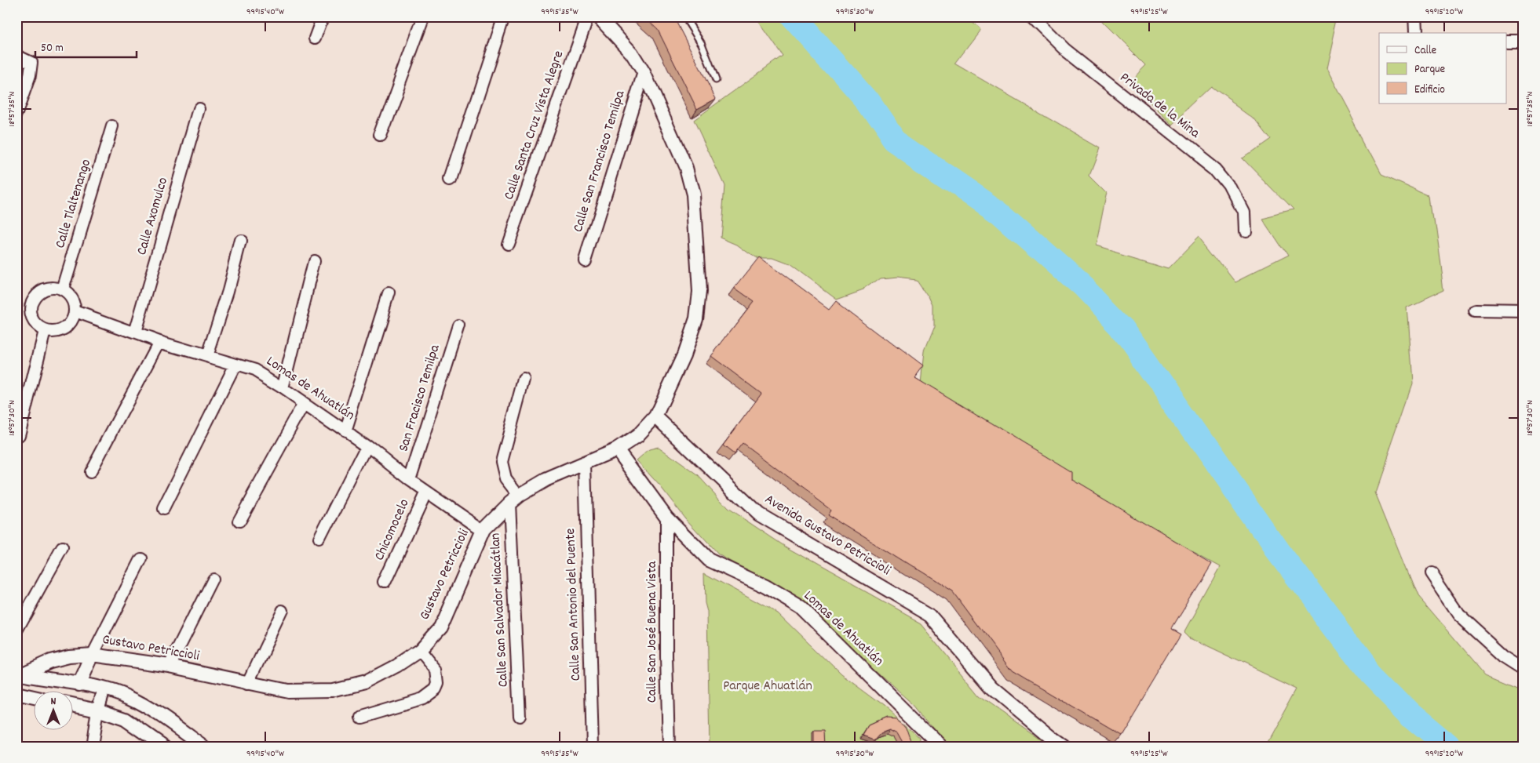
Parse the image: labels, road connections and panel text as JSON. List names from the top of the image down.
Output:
{
  "streets": {
    "street": [
      "Privada de la Mina",
      "Calle Santa Cruz Vista Alegre",
      "Calle San Francisco Temilpa",
      "Calle Tlaltenango",
      "Calle Axomulco",
      "Lomas de Ahuatlán",
      "San Fracisco Temilpa",
      "Chicomocelo",
      "Avenida Gustavo Petriccioli",
      "Gustavo Petriccioli",
      "Calle San Antonio del Puente",
      "Calle San Salvador Miacátlan",
      "Calle San José Buena Vista"
    ]
  },
  "crossings": [
    ["Calle Tlaltenango", "Lomas de Ahuatlán"],
    ["Calle Axomulco", "Lomas de Ahuatlán"],
    ["Lomas de Ahuatlán", "San Fracisco Temilpa"],
    ["Lomas de Ahuatlán", "Chicomocelo"],
    ["Lomas de Ahuatlán", "Gustavo Petriccioli"],
    ["Lomas de Ahuatlán", "Calle San José Buena Vista"],
    ["Avenida Gustavo Petriccioli", "Gustavo Petriccioli"],
    ["Gustavo Petriccioli", "Calle San Antonio del Puente"],
    ["Gustavo Petriccioli", "Calle San Salvador Miacátlan"]
  ],
  "parks": ["Parque Ahuatlán"],
  "legend": ["Calle", "Parque", "Edificio"],
  "scale_bar": "50 m",
  "north": "top",
  "coordinates": [
    "99°15'40\"W",
    "99°15'35\"W",
    "99°15'30\"W",
    "99°15'25\"W",
    "99°15'20\"W",
    "18°57'35\"N",
    "18°57'30\"N"
  ]
}
